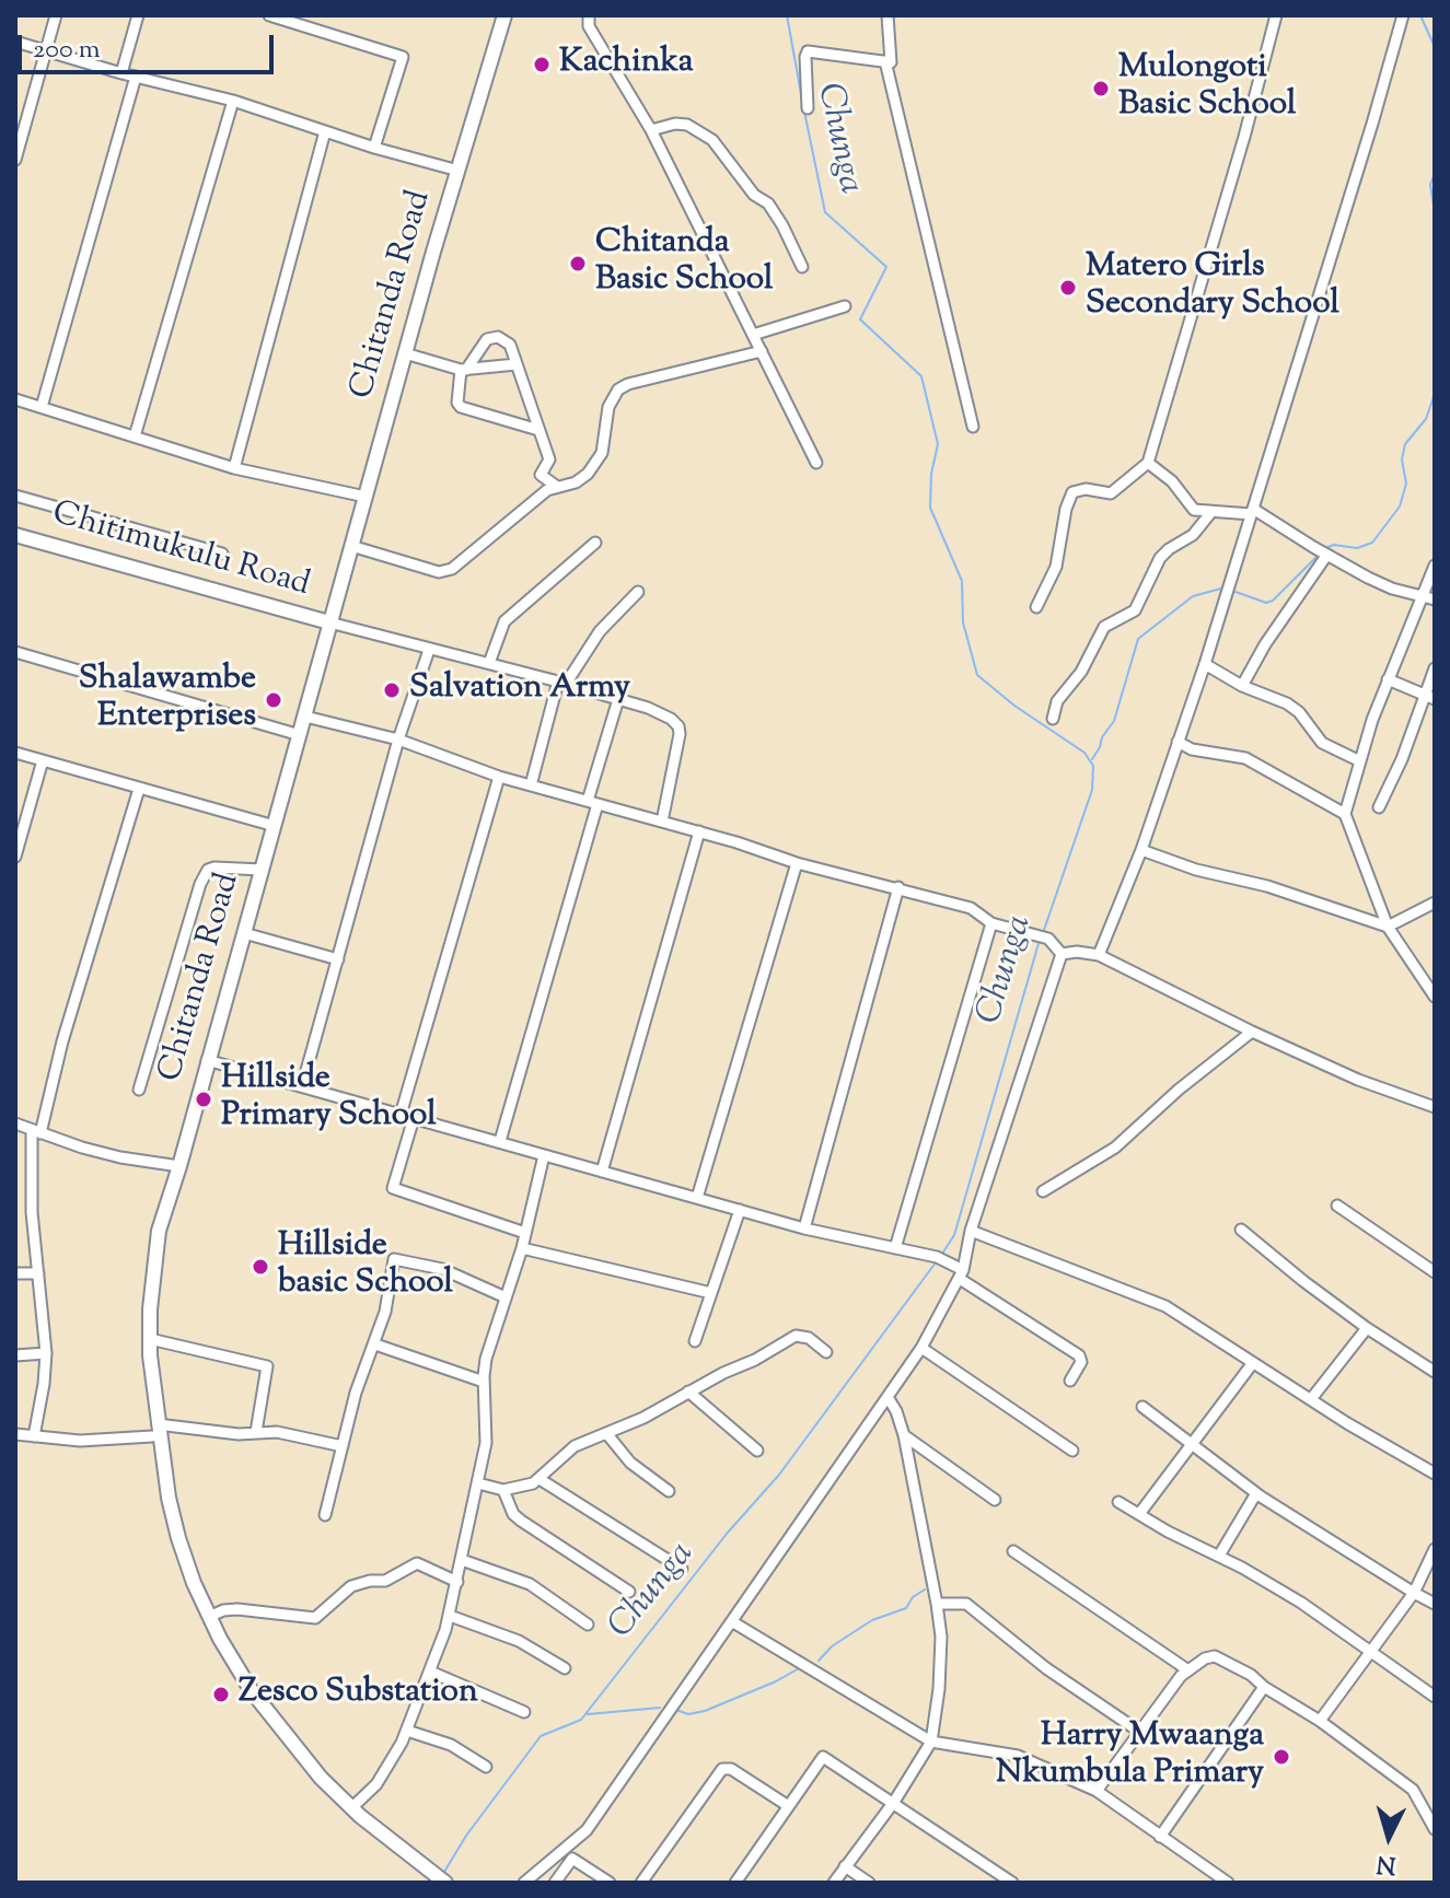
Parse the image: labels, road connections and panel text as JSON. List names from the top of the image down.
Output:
{
  "streets": {
    "street": ["Chitanda Road", "Chitimukulu Road"]
  },
  "crossings": [
    ["Chitanda Road", "Chitimukulu Road"]
  ],
  "water": ["Chunga"],
  "places": [
    "Kachinka",
    "Mulongoti Basic School",
    "Chitanda Basic School",
    "Matero Girls Secondary School",
    "Salvation Army",
    "Shalawambe Enterprises",
    "Hillside Primary School",
    "Hillside basic School",
    "Zesco Substation",
    "Harry Mwaanga Nkumbula Primary"
  ],
  "scale_bar": "200 m",
  "north": "bottom"
}
